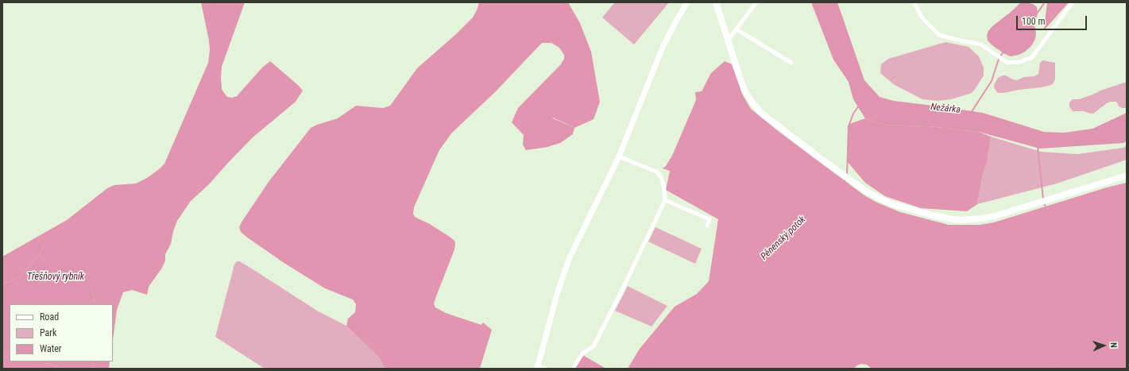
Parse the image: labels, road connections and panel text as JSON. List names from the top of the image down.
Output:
{
  "water": ["Nežárka", "Pěnenský potok", "Třešňový rybník"],
  "legend": ["Road", "Park", "Water"],
  "scale_bar": "100 m",
  "north": "right"
}
